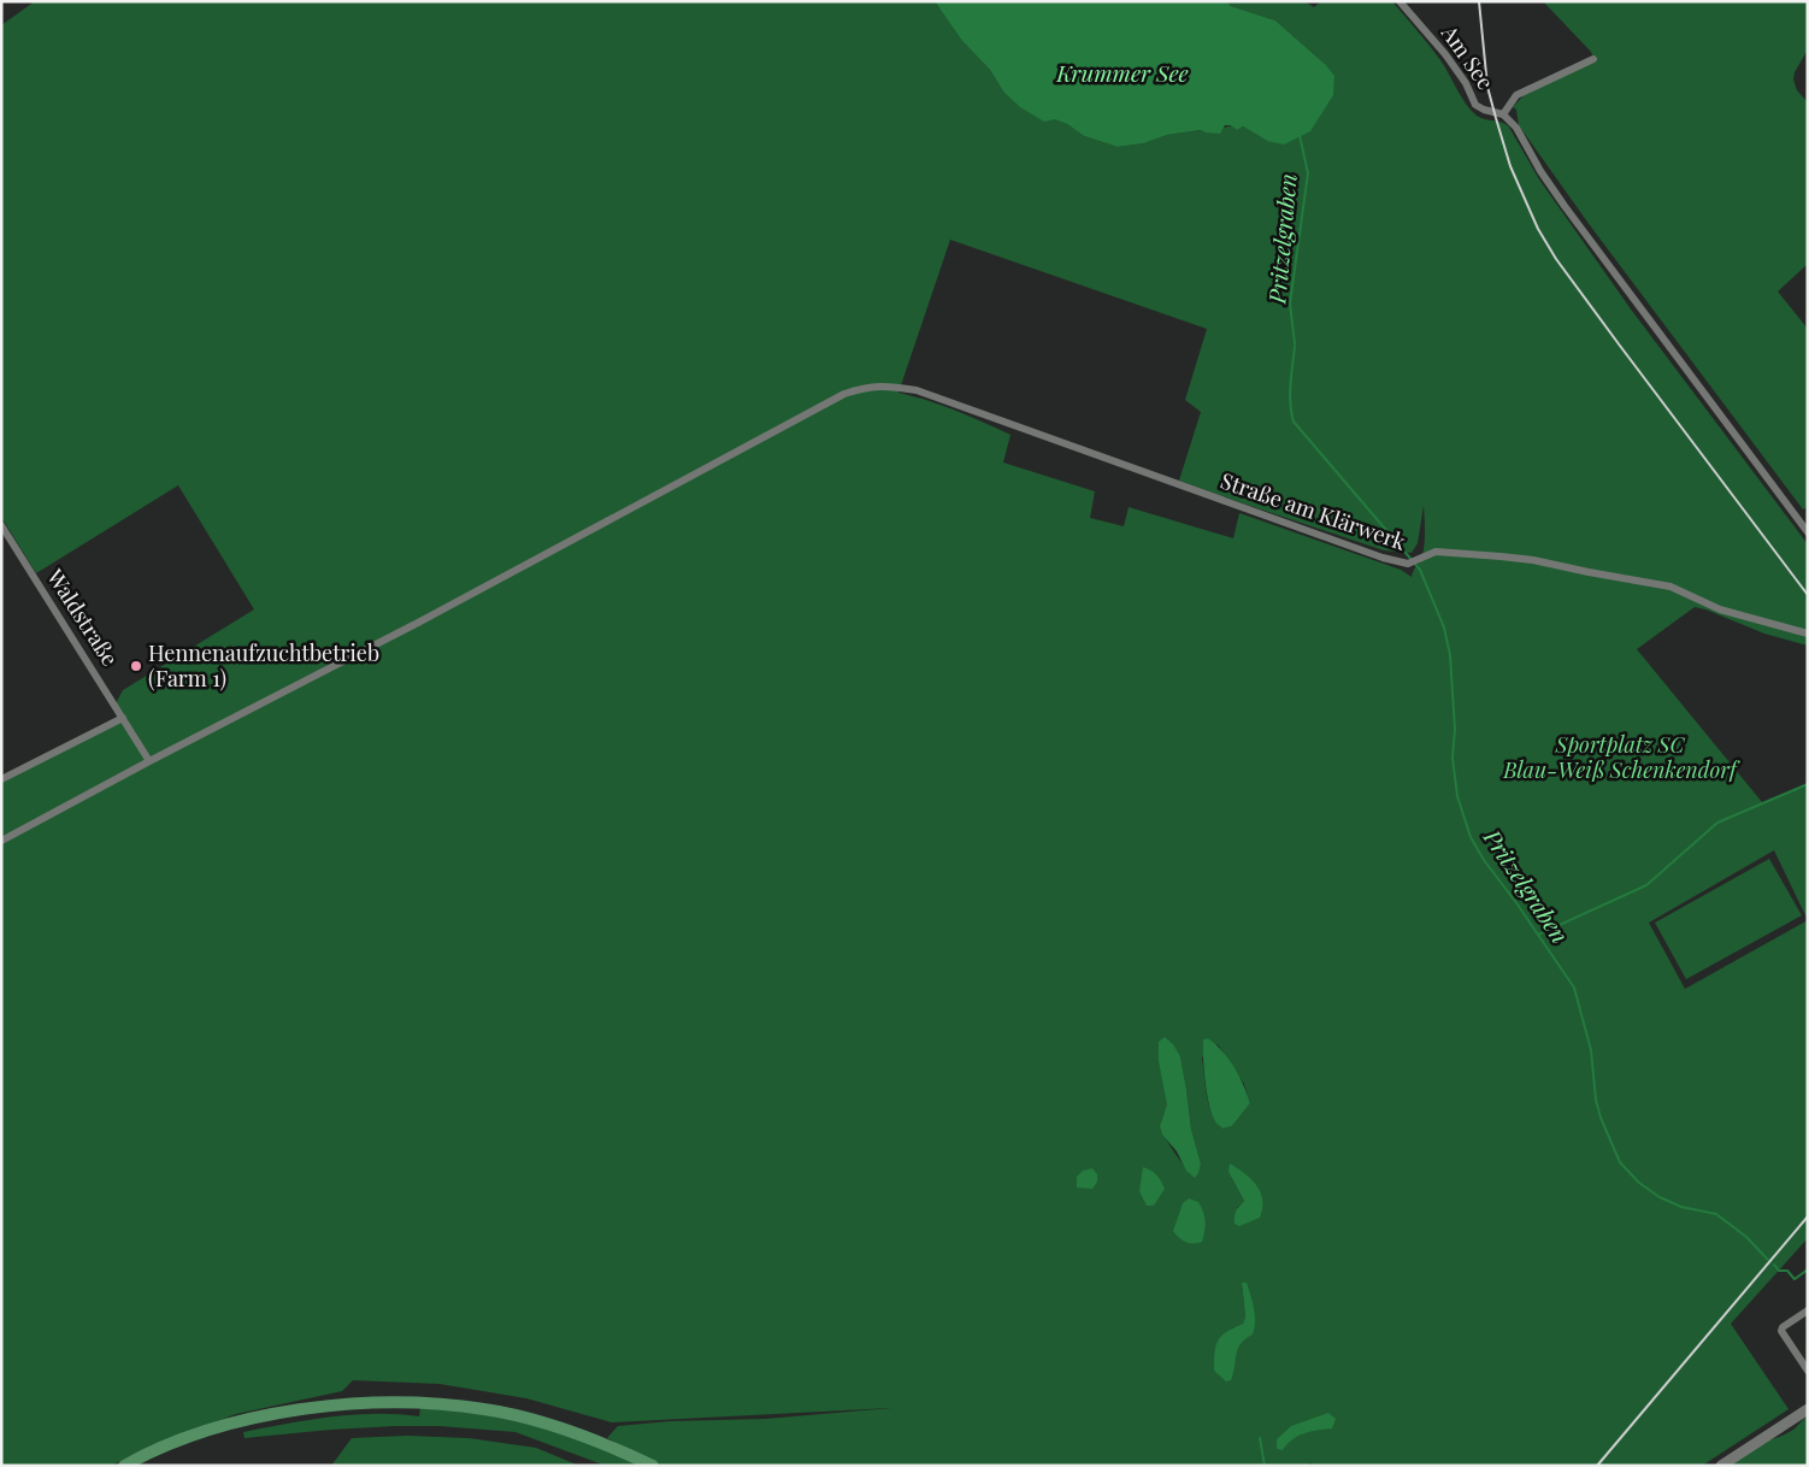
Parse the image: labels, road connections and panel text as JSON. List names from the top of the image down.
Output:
{
  "streets": {
    "street": ["Am See", "Straße am Klärwerk", "Waldstraße"]
  },
  "crossings": [
    ["Straße am Klärwerk", "Waldstraße"]
  ],
  "water": ["Krummer See", "Pritzelgraben"],
  "parks": ["Sportplatz SC Blau-Weiß Schenkendorf"],
  "places": ["Hennenaufzuchtbetrieb (Farm 1)"]
}
